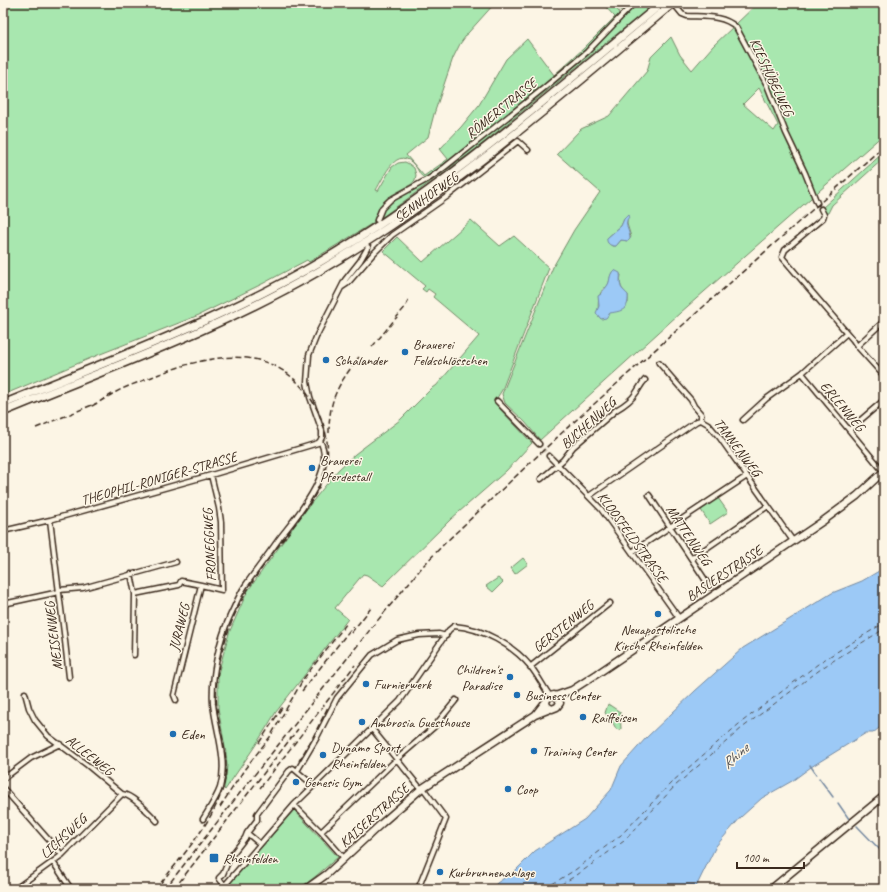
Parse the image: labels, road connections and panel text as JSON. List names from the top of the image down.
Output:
{
  "streets": {
    "main road": ["BASLERSTRASSE", "KAISERSTRASSE"],
    "street": [
      "KIESHÜBELWEG",
      "RÖMERSTRASSE",
      "SENNHOFWEG",
      "ERLENWEG",
      "BUCHENWEG",
      "TANNENWEG",
      "THEOPHIL-RONIGER-STRASSE",
      "MATTENWEG",
      "KLOOSFELDSTRASSE",
      "FRONEGGWEG",
      "GERSTENWEG",
      "JURAWEG",
      "MEISENWEG",
      "ALLEEWEG",
      "LICHSWEG"
    ]
  },
  "crossings": [
    ["ERLENWEG", "BASLERSTRASSE"],
    ["BUCHENWEG", "KLOOSFELDSTRASSE"],
    ["TANNENWEG", "KLOOSFELDSTRASSE"],
    ["TANNENWEG", "BASLERSTRASSE"],
    ["THEOPHIL-RONIGER-STRASSE", "FRONEGGWEG"],
    ["THEOPHIL-RONIGER-STRASSE", "MEISENWEG"],
    ["KLOOSFELDSTRASSE", "BASLERSTRASSE"],
    ["FRONEGGWEG", "JURAWEG"],
    ["ALLEEWEG", "LICHSWEG"]
  ],
  "water": ["Rhine"],
  "places": {
    "other": [
      "Brauerei Feldschlösschen",
      "Schalander",
      "Brauerei Pferdestall",
      "Neuapostolische Kirche Rheinfelden",
      "Children's Paradise",
      "Furnierwerk",
      "Business Center",
      "Raiffeisen",
      "Ambrosia Guesthouse",
      "Eden",
      "Training Center",
      "Dynamo Sport Rheinfelden",
      "Genesis Gym",
      "Coop",
      "Kurbrunnenanlage"
    ],
    "transit": ["Rheinfelden"]
  },
  "scale_bar": "100 m"
}
